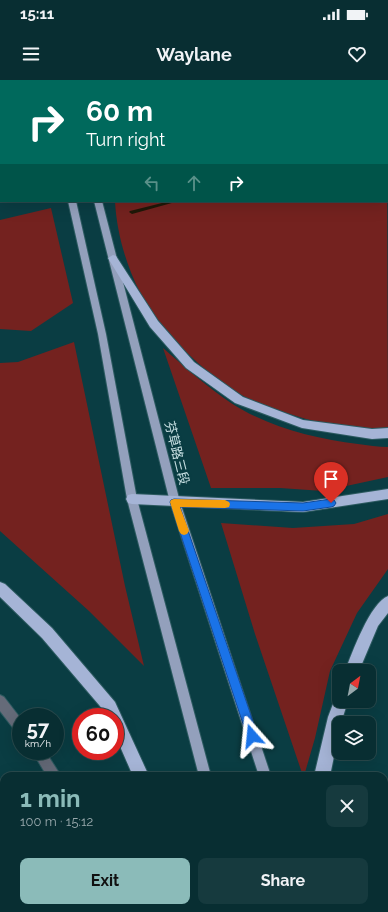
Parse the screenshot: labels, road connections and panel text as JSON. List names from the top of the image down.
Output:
{
  "streets": {
    "main road": ["芬草路三段"]
  },
  "north": "top right",
  "page": {
    "status": "15:11",
    "header": "Waylane",
    "turn": ["60 m", "Turn right"],
    "speed": "57 km/h",
    "limit": "60",
    "heading": ["1 min", "100 m · 15:12"],
    "buttons": ["Exit", "Share"]
  }
}
